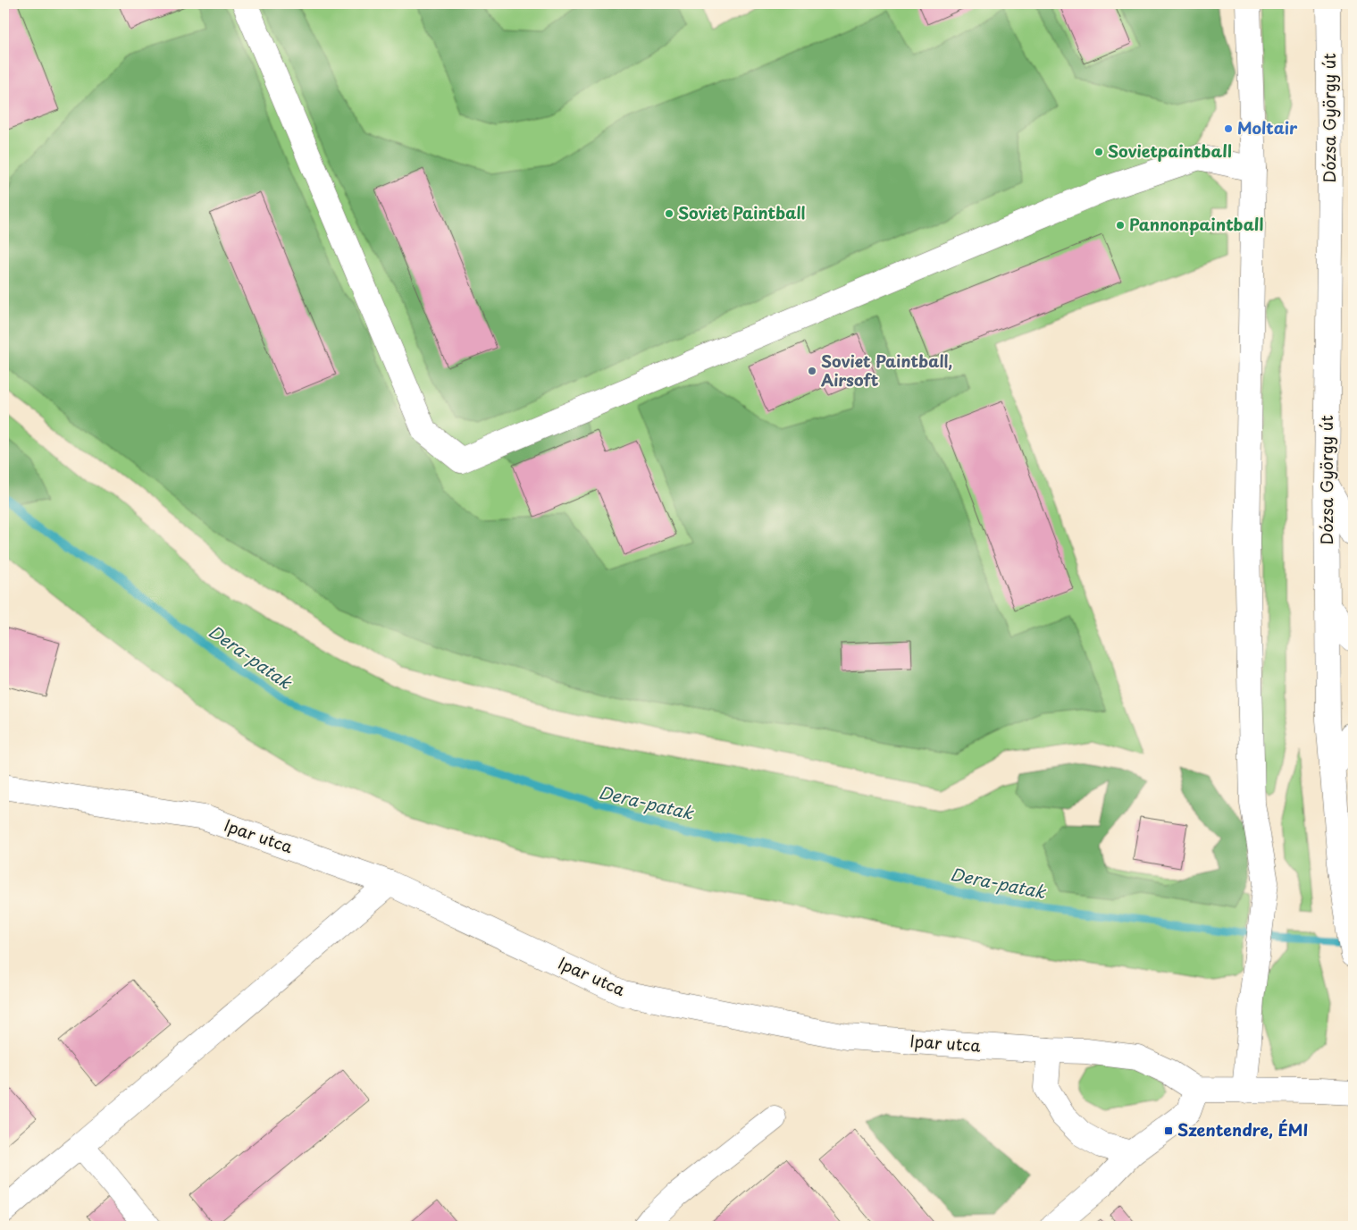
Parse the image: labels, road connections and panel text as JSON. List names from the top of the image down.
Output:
{
  "streets": {
    "main road": ["Dózsa György út", "Ipar utca"]
  },
  "water": ["Dera-patak"],
  "places": {
    "other": [
      "Moltair",
      "Sovietpaintball",
      "Soviet Paintball",
      "Pannonpaintball",
      "Soviet Paintball, Airsoft"
    ],
    "transit": ["Szentendre, ÉMI"]
  }
}
